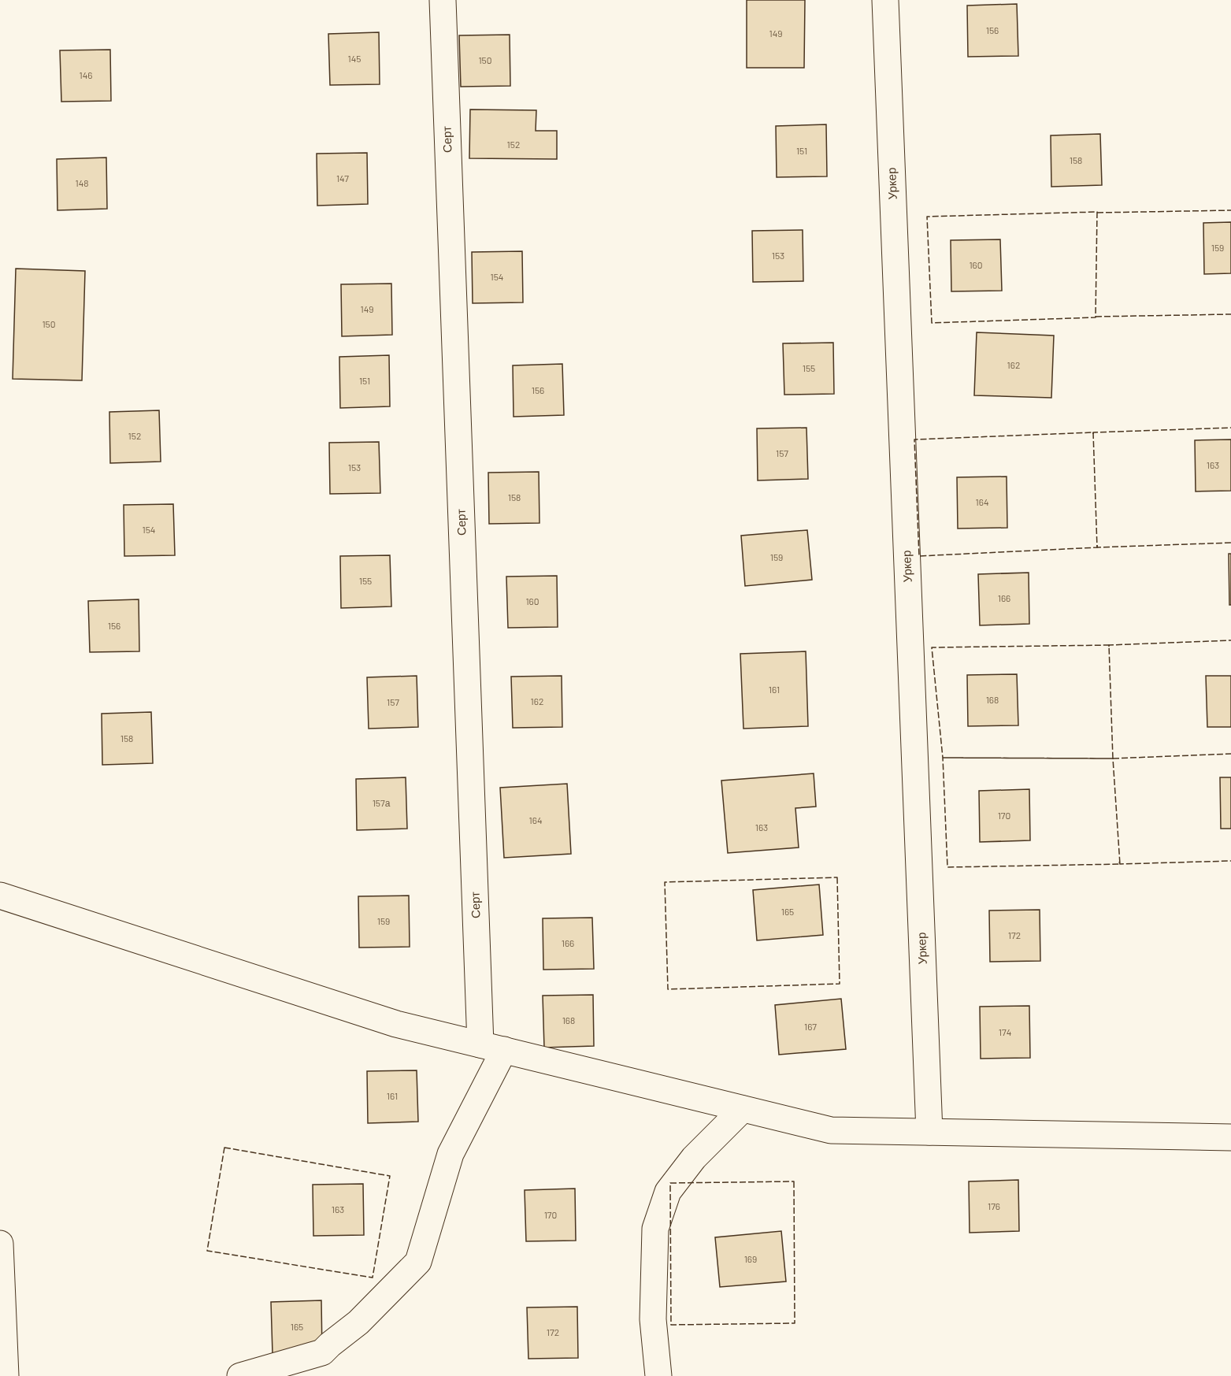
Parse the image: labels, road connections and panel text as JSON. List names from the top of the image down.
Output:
{
  "streets": {
    "street": ["Серт", "Уркер"]
  },
  "house_numbers": [
    "156",
    "149",
    "145",
    "150",
    "146",
    "152",
    "151",
    "158",
    "147",
    "148",
    "159",
    "153",
    "160",
    "154",
    "149",
    "150",
    "162",
    "155",
    "151",
    "156",
    "152",
    "157",
    "163",
    "153",
    "158",
    "164",
    "154",
    "159",
    "155",
    "166",
    "160",
    "156",
    "161",
    "168",
    "162",
    "157",
    "158",
    "157а",
    "170",
    "164",
    "163",
    "165",
    "159",
    "172",
    "166",
    "168",
    "167",
    "174",
    "161",
    "176",
    "163",
    "170",
    "169",
    "165",
    "172"
  ]
}
